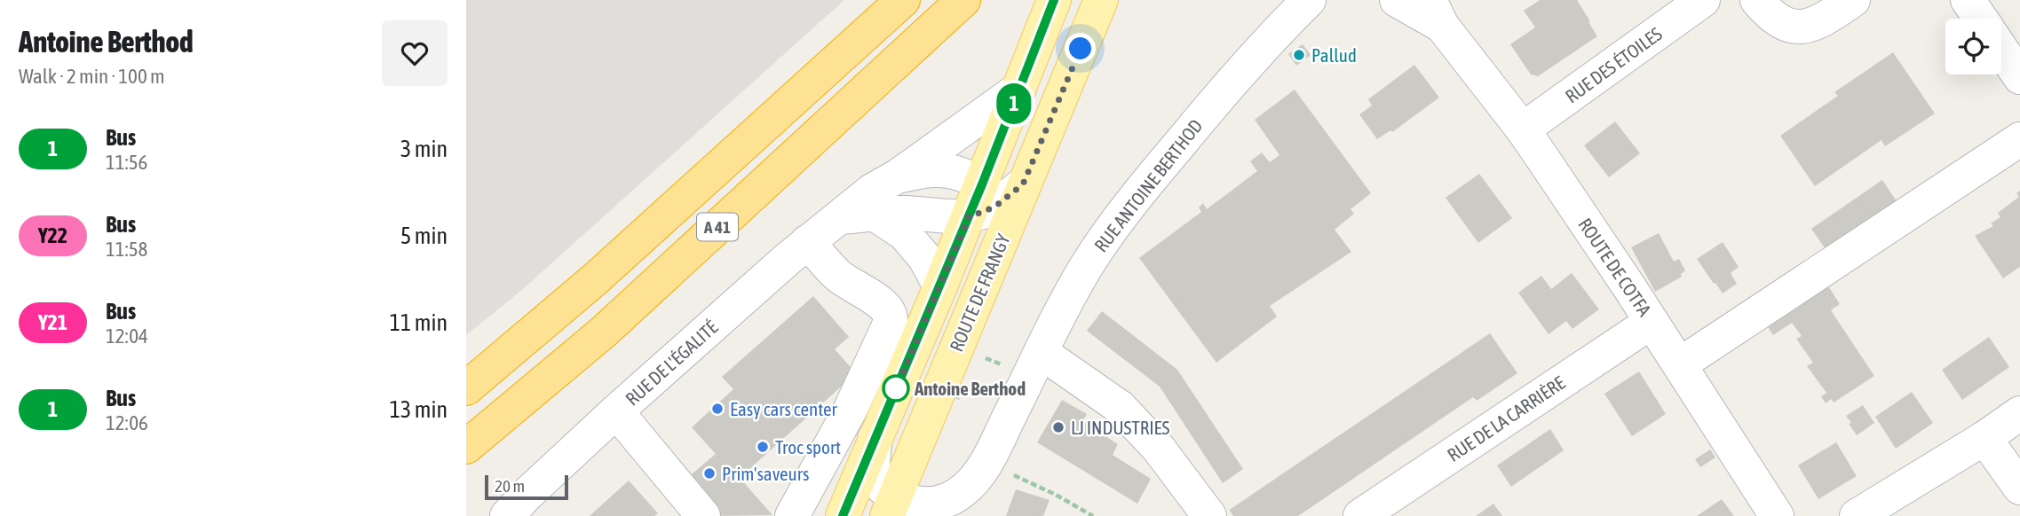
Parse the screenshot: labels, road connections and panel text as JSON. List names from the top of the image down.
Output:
{
  "streets": {
    "highway": ["A 41"],
    "main road": ["ROUTE DE FRANGY"],
    "street": [
      "RUE DES ÉTOILES",
      "RUE ANTOINE BERTHOD",
      "ROUTE DE COTFA",
      "RUE DE L'ÉGALITÉ",
      "RUE DE LA CARRIÈRE"
    ]
  },
  "crossings": [
    ["RUE DES ÉTOILES", "ROUTE DE COTFA"],
    ["RUE ANTOINE BERTHOD", "ROUTE DE FRANGY"],
    ["ROUTE DE COTFA", "RUE DE LA CARRIÈRE"],
    ["ROUTE DE FRANGY", "RUE DE L'ÉGALITÉ"]
  ],
  "places": [
    "Pallud",
    "Antoine Berthod",
    "Easy cars center",
    "LJ INDUSTRIES",
    "Troc sport",
    "Prim'saveurs"
  ],
  "lines": ["bus line 1"],
  "scale_bar": "20 m",
  "page": {
    "heading": ["Antoine Berthod", "Walk · 2 min · 100 m"],
    "on_map": "1",
    "list": [
      {
        "mark": "1",
        "name": "Bus",
        "note": "11:56",
        "value": "3 min"
      },
      {
        "mark": "Y22",
        "name": "Bus",
        "note": "11:58",
        "value": "5 min"
      },
      {
        "mark": "Y21",
        "name": "Bus",
        "note": "12:04",
        "value": "11 min"
      },
      {
        "mark": "1",
        "name": "Bus",
        "note": "12:06",
        "value": "13 min"
      }
    ],
    "scale": "20 m"
  }
}
